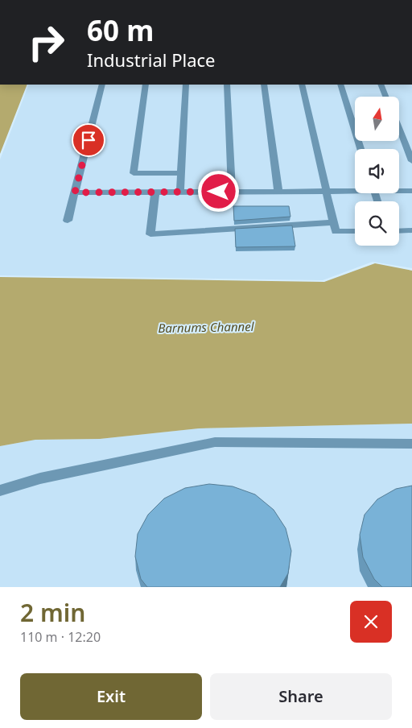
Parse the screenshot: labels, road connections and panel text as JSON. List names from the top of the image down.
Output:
{
  "water": ["Barnums Channel"],
  "north": "top",
  "page": {
    "turn": ["60 m", "Industrial Place"],
    "heading": ["2 min", "110 m · 12:20"],
    "buttons": ["Exit", "Share"]
  }
}
